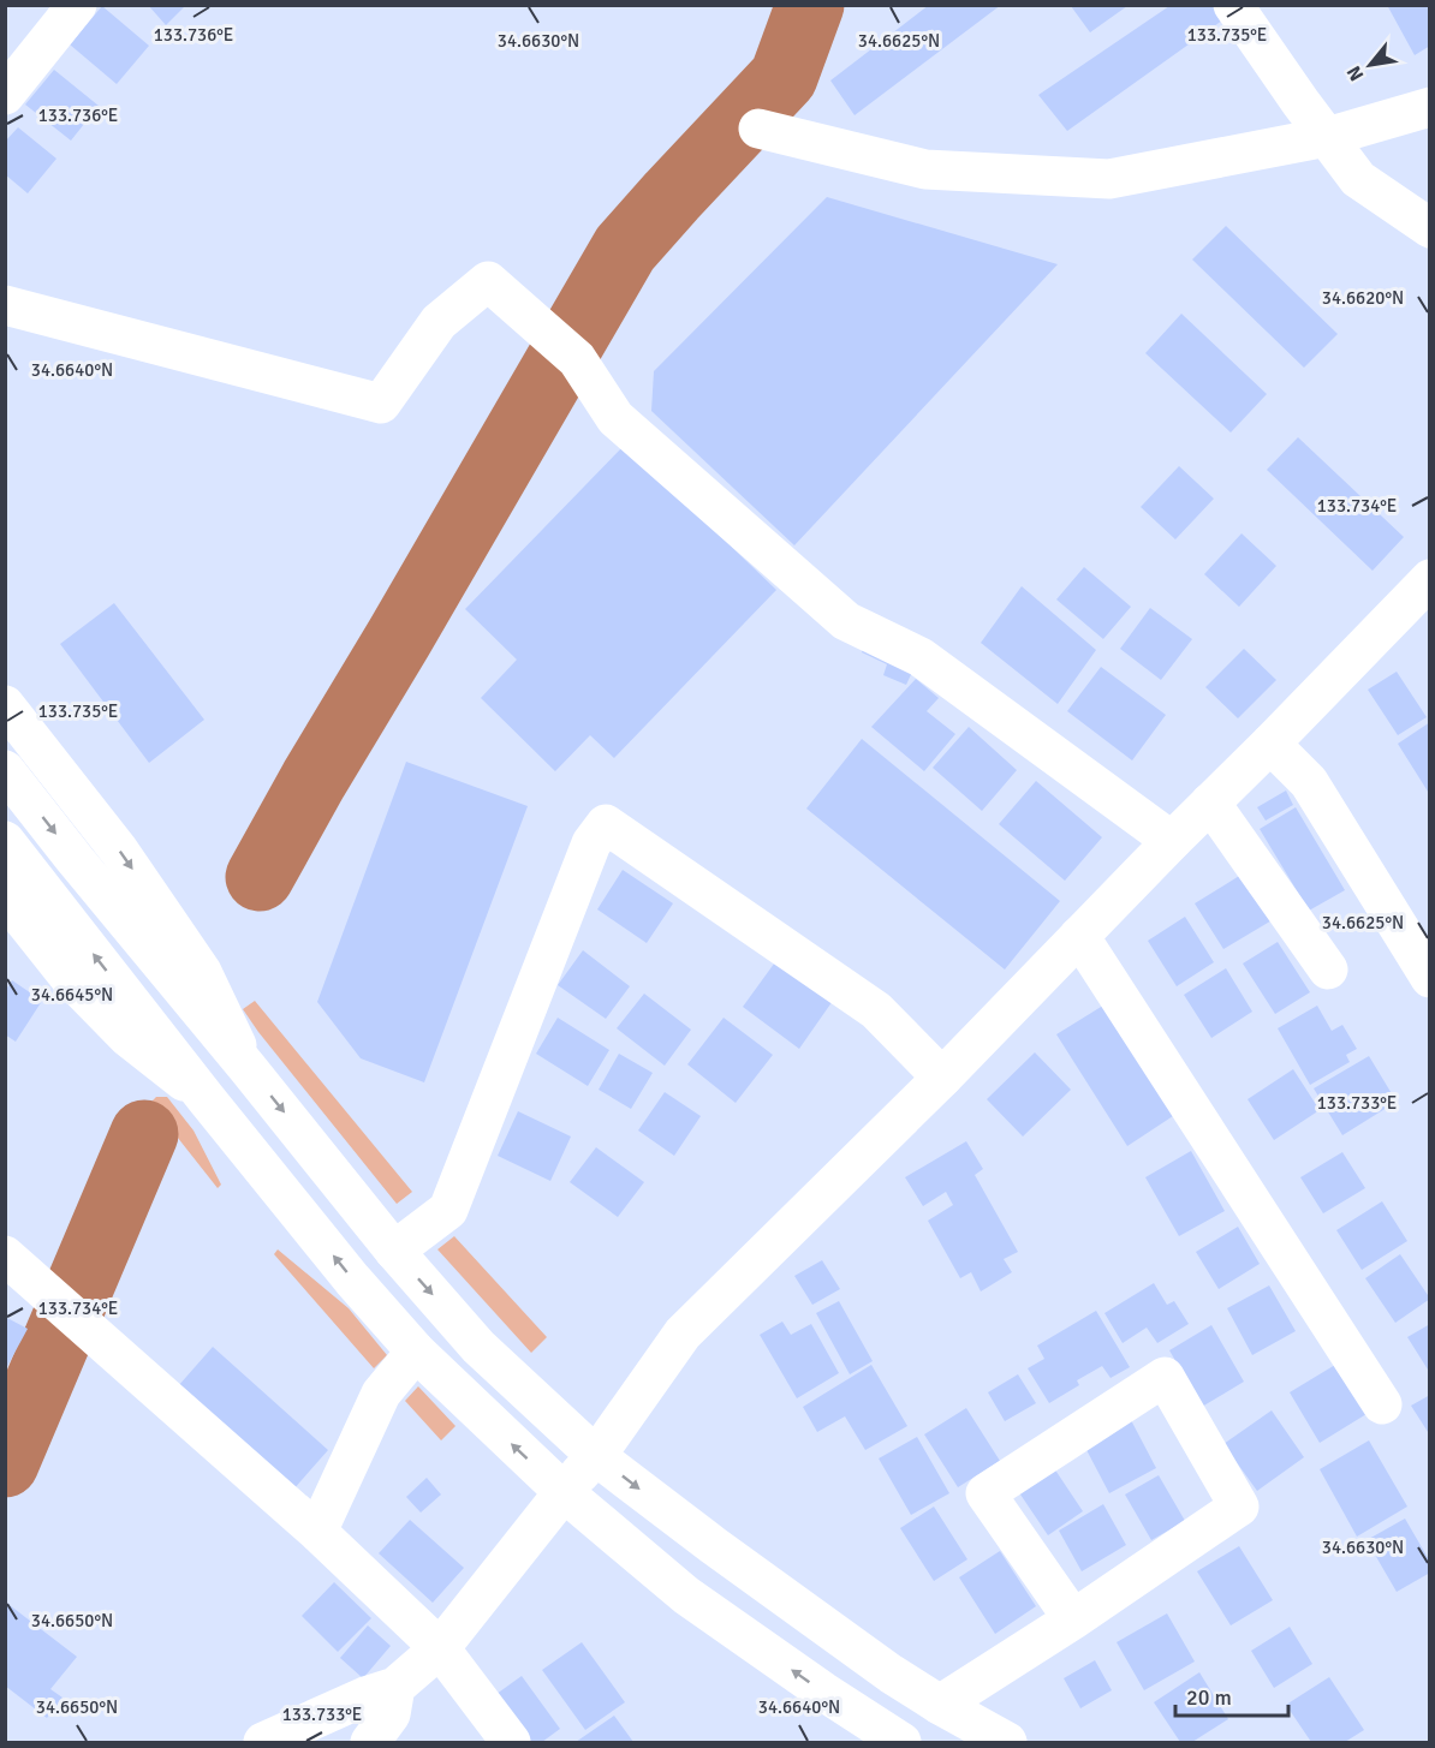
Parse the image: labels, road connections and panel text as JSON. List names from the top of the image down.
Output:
{
  "scale_bar": "20 m",
  "north": "bottom left",
  "coordinates": [
    "133.736°E",
    "133.735°E",
    "34.6630°N",
    "34.6625°N",
    "34.6620°N",
    "34.6640°N",
    "133.734°E",
    "34.6645°N",
    "133.733°E",
    "34.6650°N"
  ]
}
